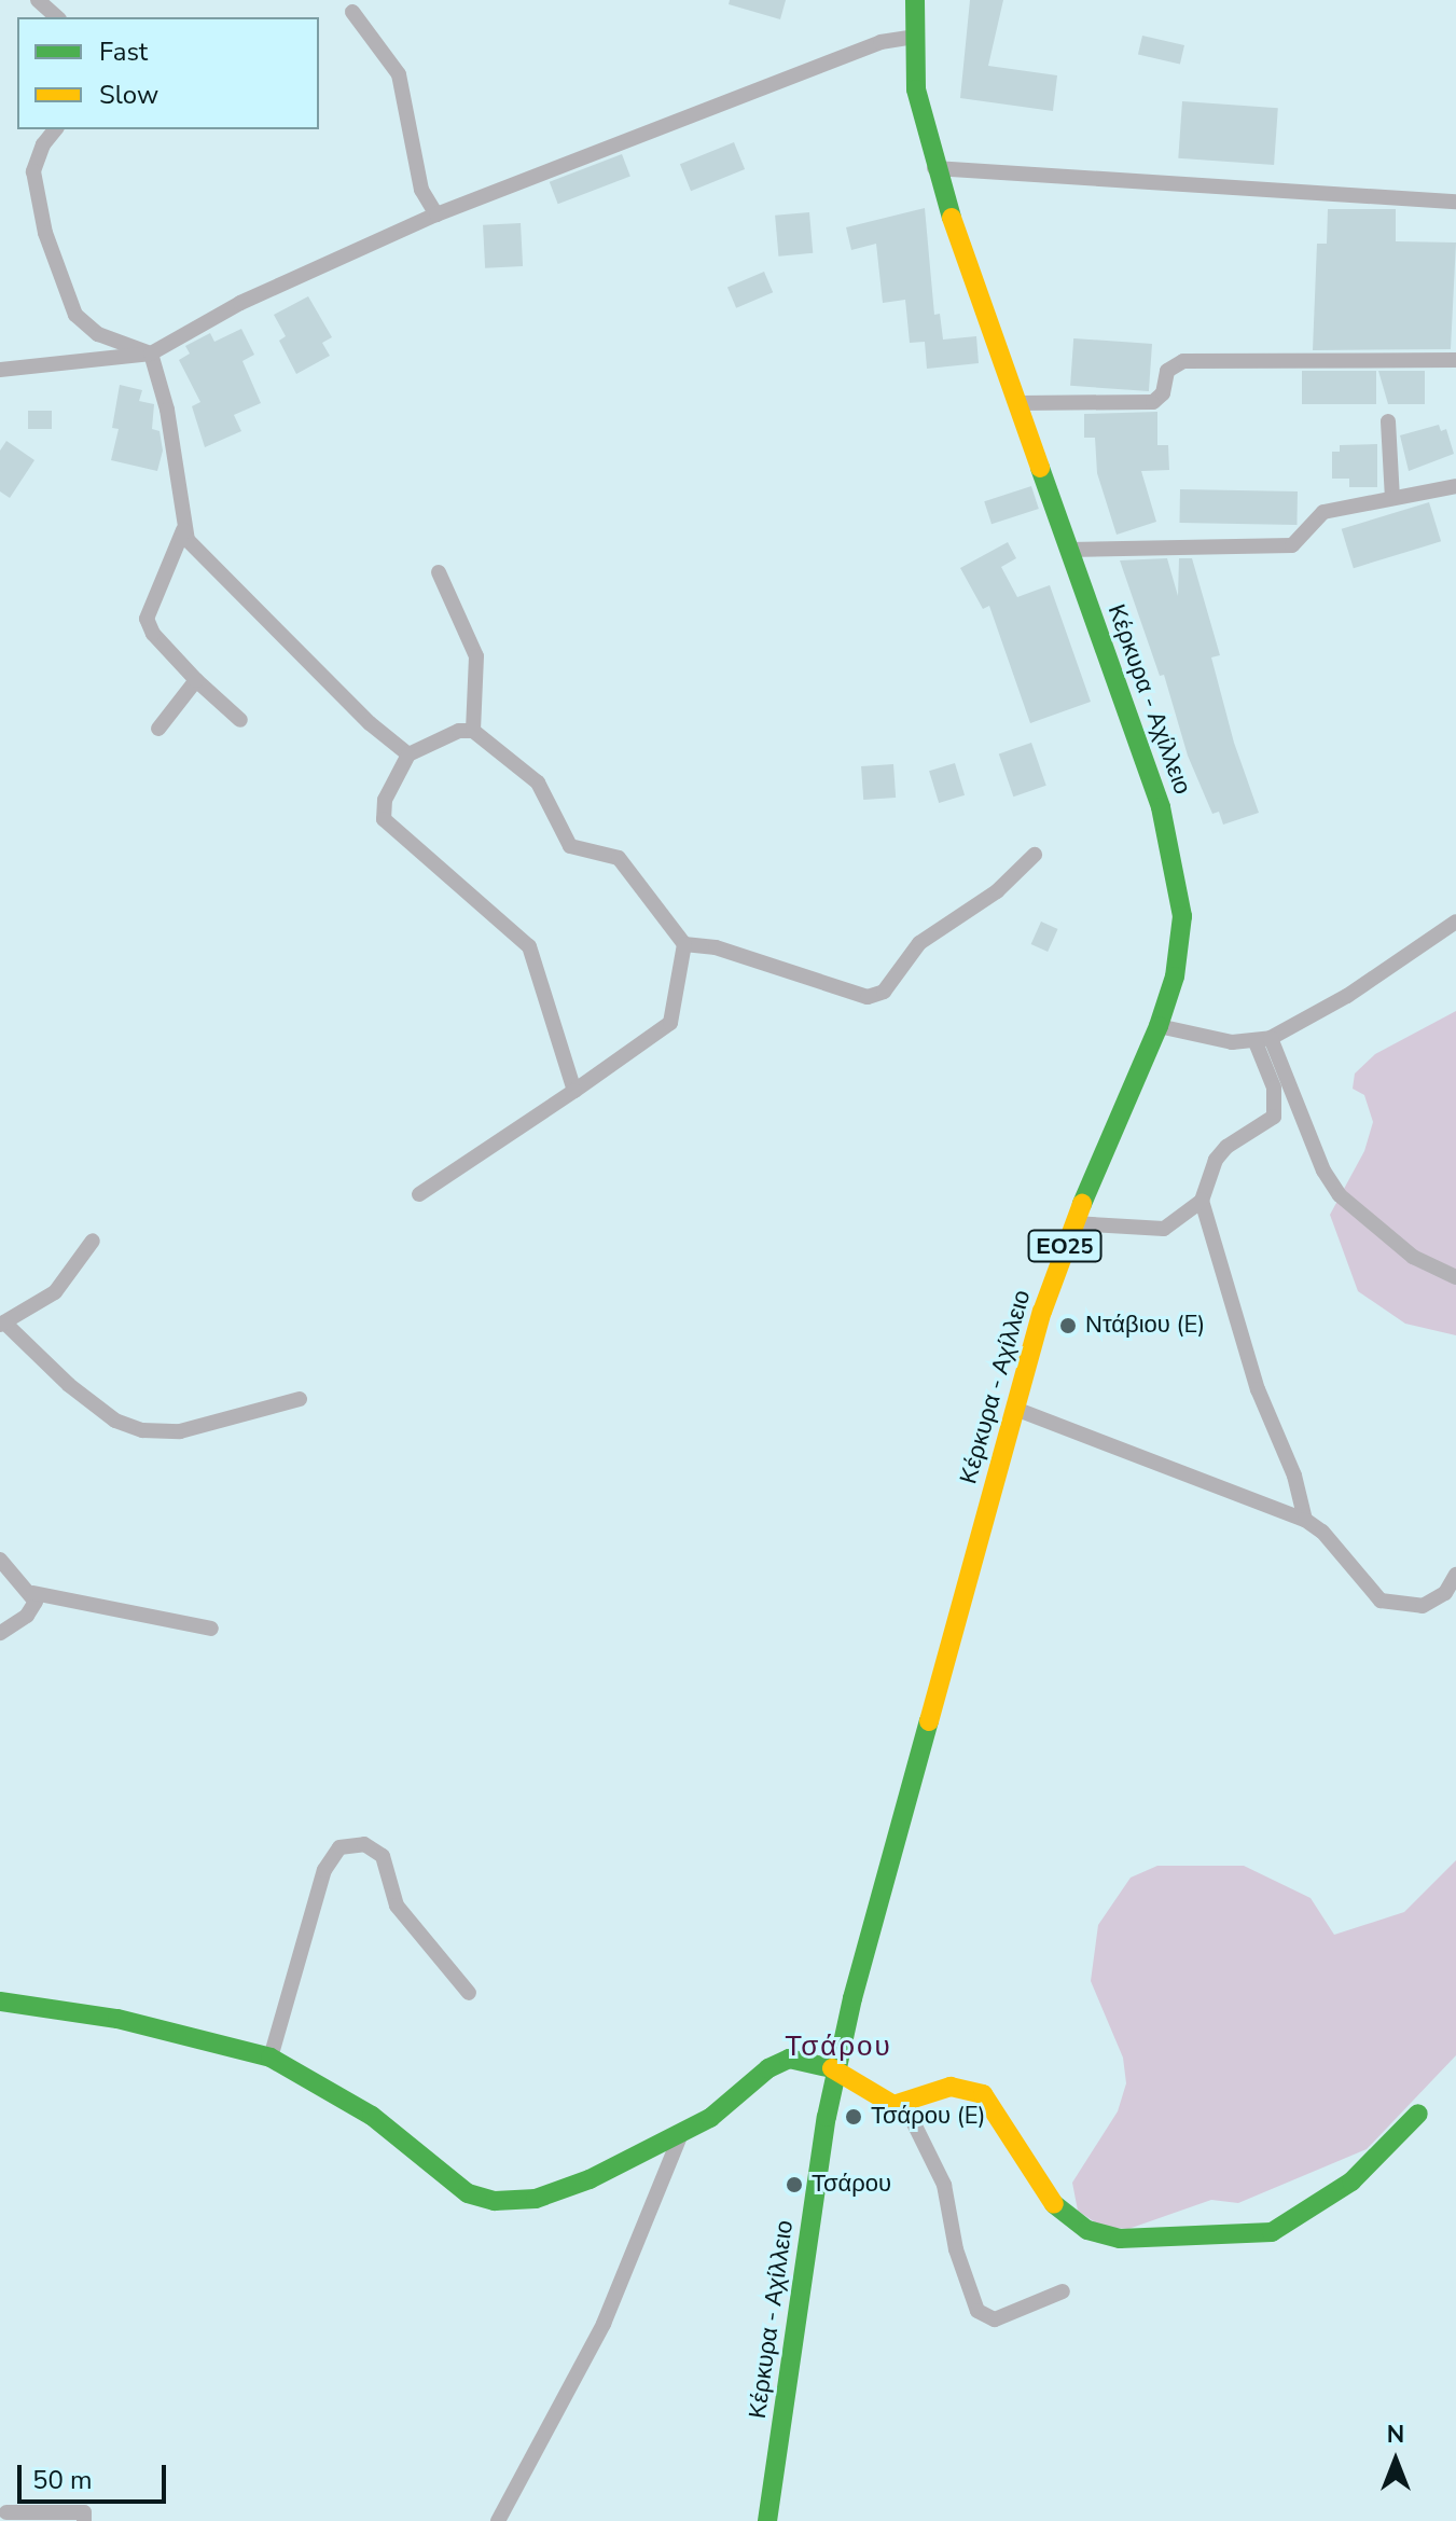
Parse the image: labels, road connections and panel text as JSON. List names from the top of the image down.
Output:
{
  "streets": {
    "main road": ["Κέρκυρα - Αχίλλειο", "ΕΟ25"]
  },
  "districts": ["Τσάρου"],
  "places": ["Ντάβιου (E)", "Τσάρου (E)", "Τσάρου"],
  "legend": ["Fast", "Slow"],
  "scale_bar": "50 m",
  "north": "top"
}
